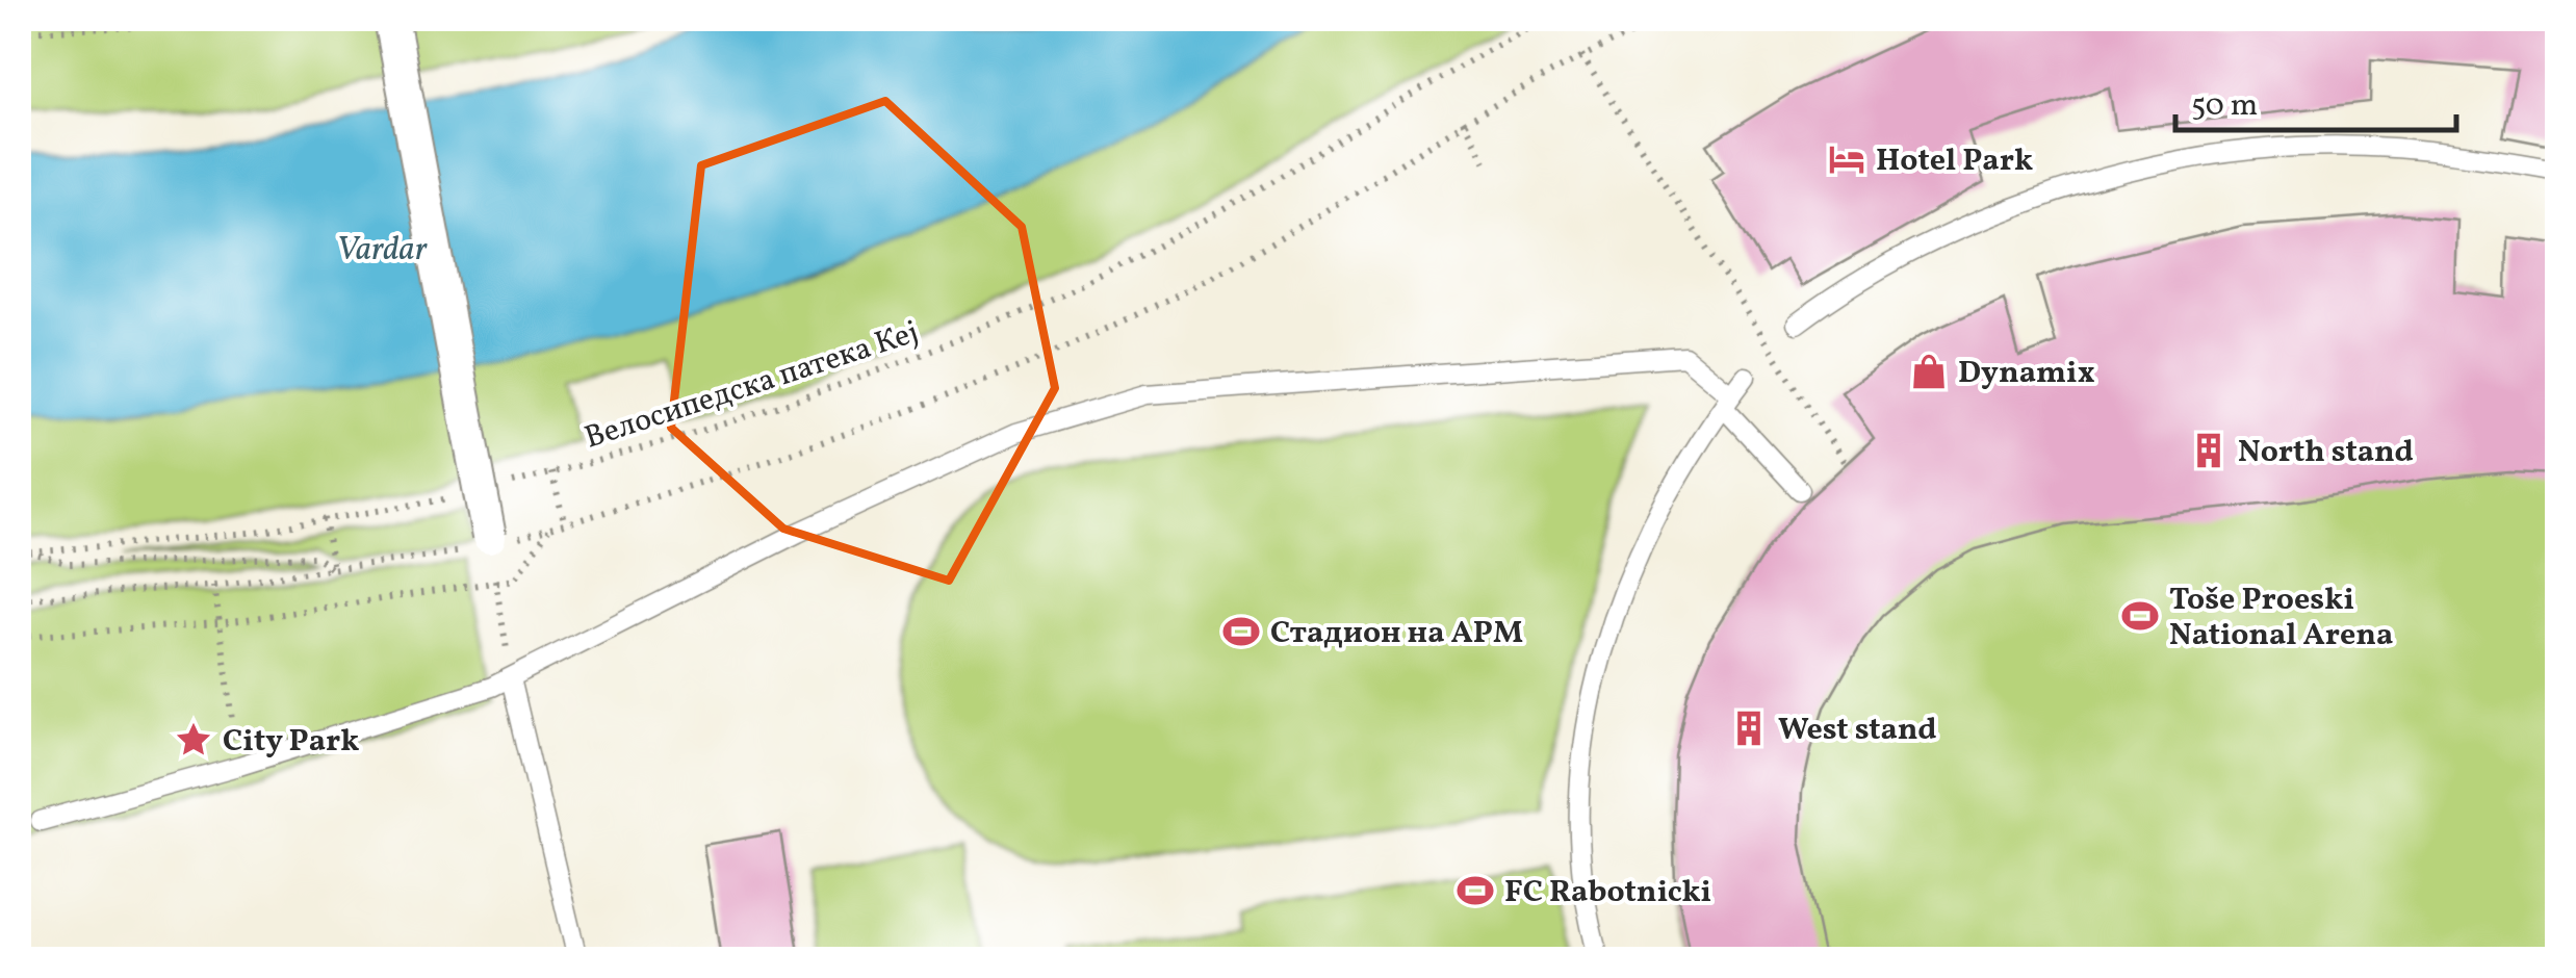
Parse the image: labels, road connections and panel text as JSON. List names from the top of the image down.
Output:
{
  "streets": {
    "path": ["Велосипедска патека Кеј"]
  },
  "water": ["Vardar"],
  "places": {
    "hotel": ["Hotel Park"],
    "shop": ["Dynamix"],
    "building": ["North stand", "West stand"],
    "sports": ["Toše Proeski National Arena", "Стадион на АРМ", "FC Rabotnicki"],
    "place": ["City Park"]
  },
  "scale_bar": "50 m"
}
